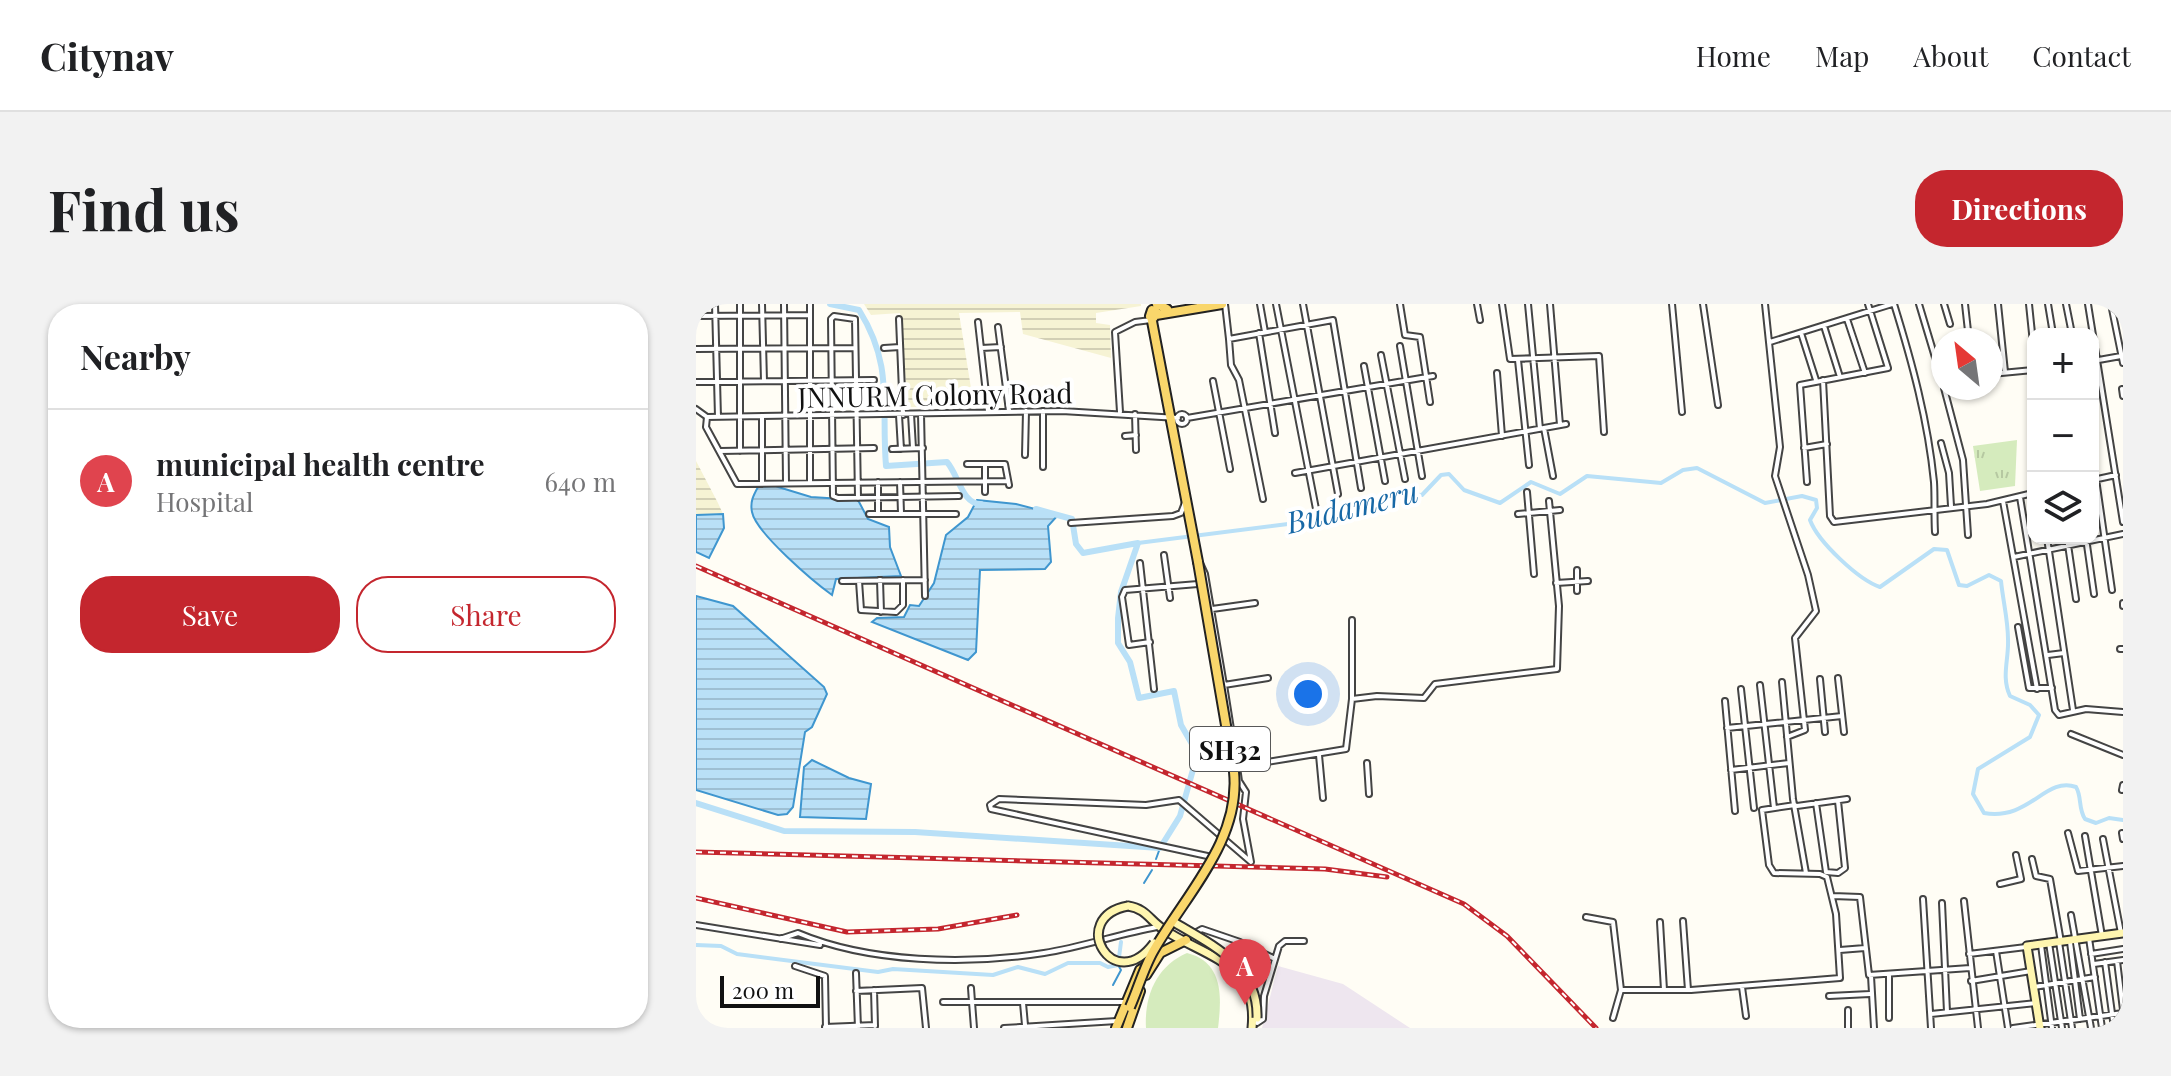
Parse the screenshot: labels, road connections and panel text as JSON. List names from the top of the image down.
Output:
{
  "streets": {
    "main road": ["SH32"],
    "street": ["JNNURM Colony Road"]
  },
  "crossings": [
    ["JNNURM Colony Road", "SH32"]
  ],
  "water": ["Budameru"],
  "scale_bar": "200 m",
  "north": "top left",
  "page": {
    "header": "Citynav",
    "nav": [
      "Home",
      "Map",
      "About",
      "Contact"
    ],
    "buttons": [
      "Directions",
      ["Save", "Share"]
    ],
    "title": "Find us",
    "heading": "Nearby",
    "map_buttons": ["+", "−"],
    "list": [
      {
        "mark": "A",
        "name": "municipal health centre",
        "note": "Hospital",
        "value": "640 m"
      }
    ],
    "pins": "A",
    "scale": "200 m"
  }
}
